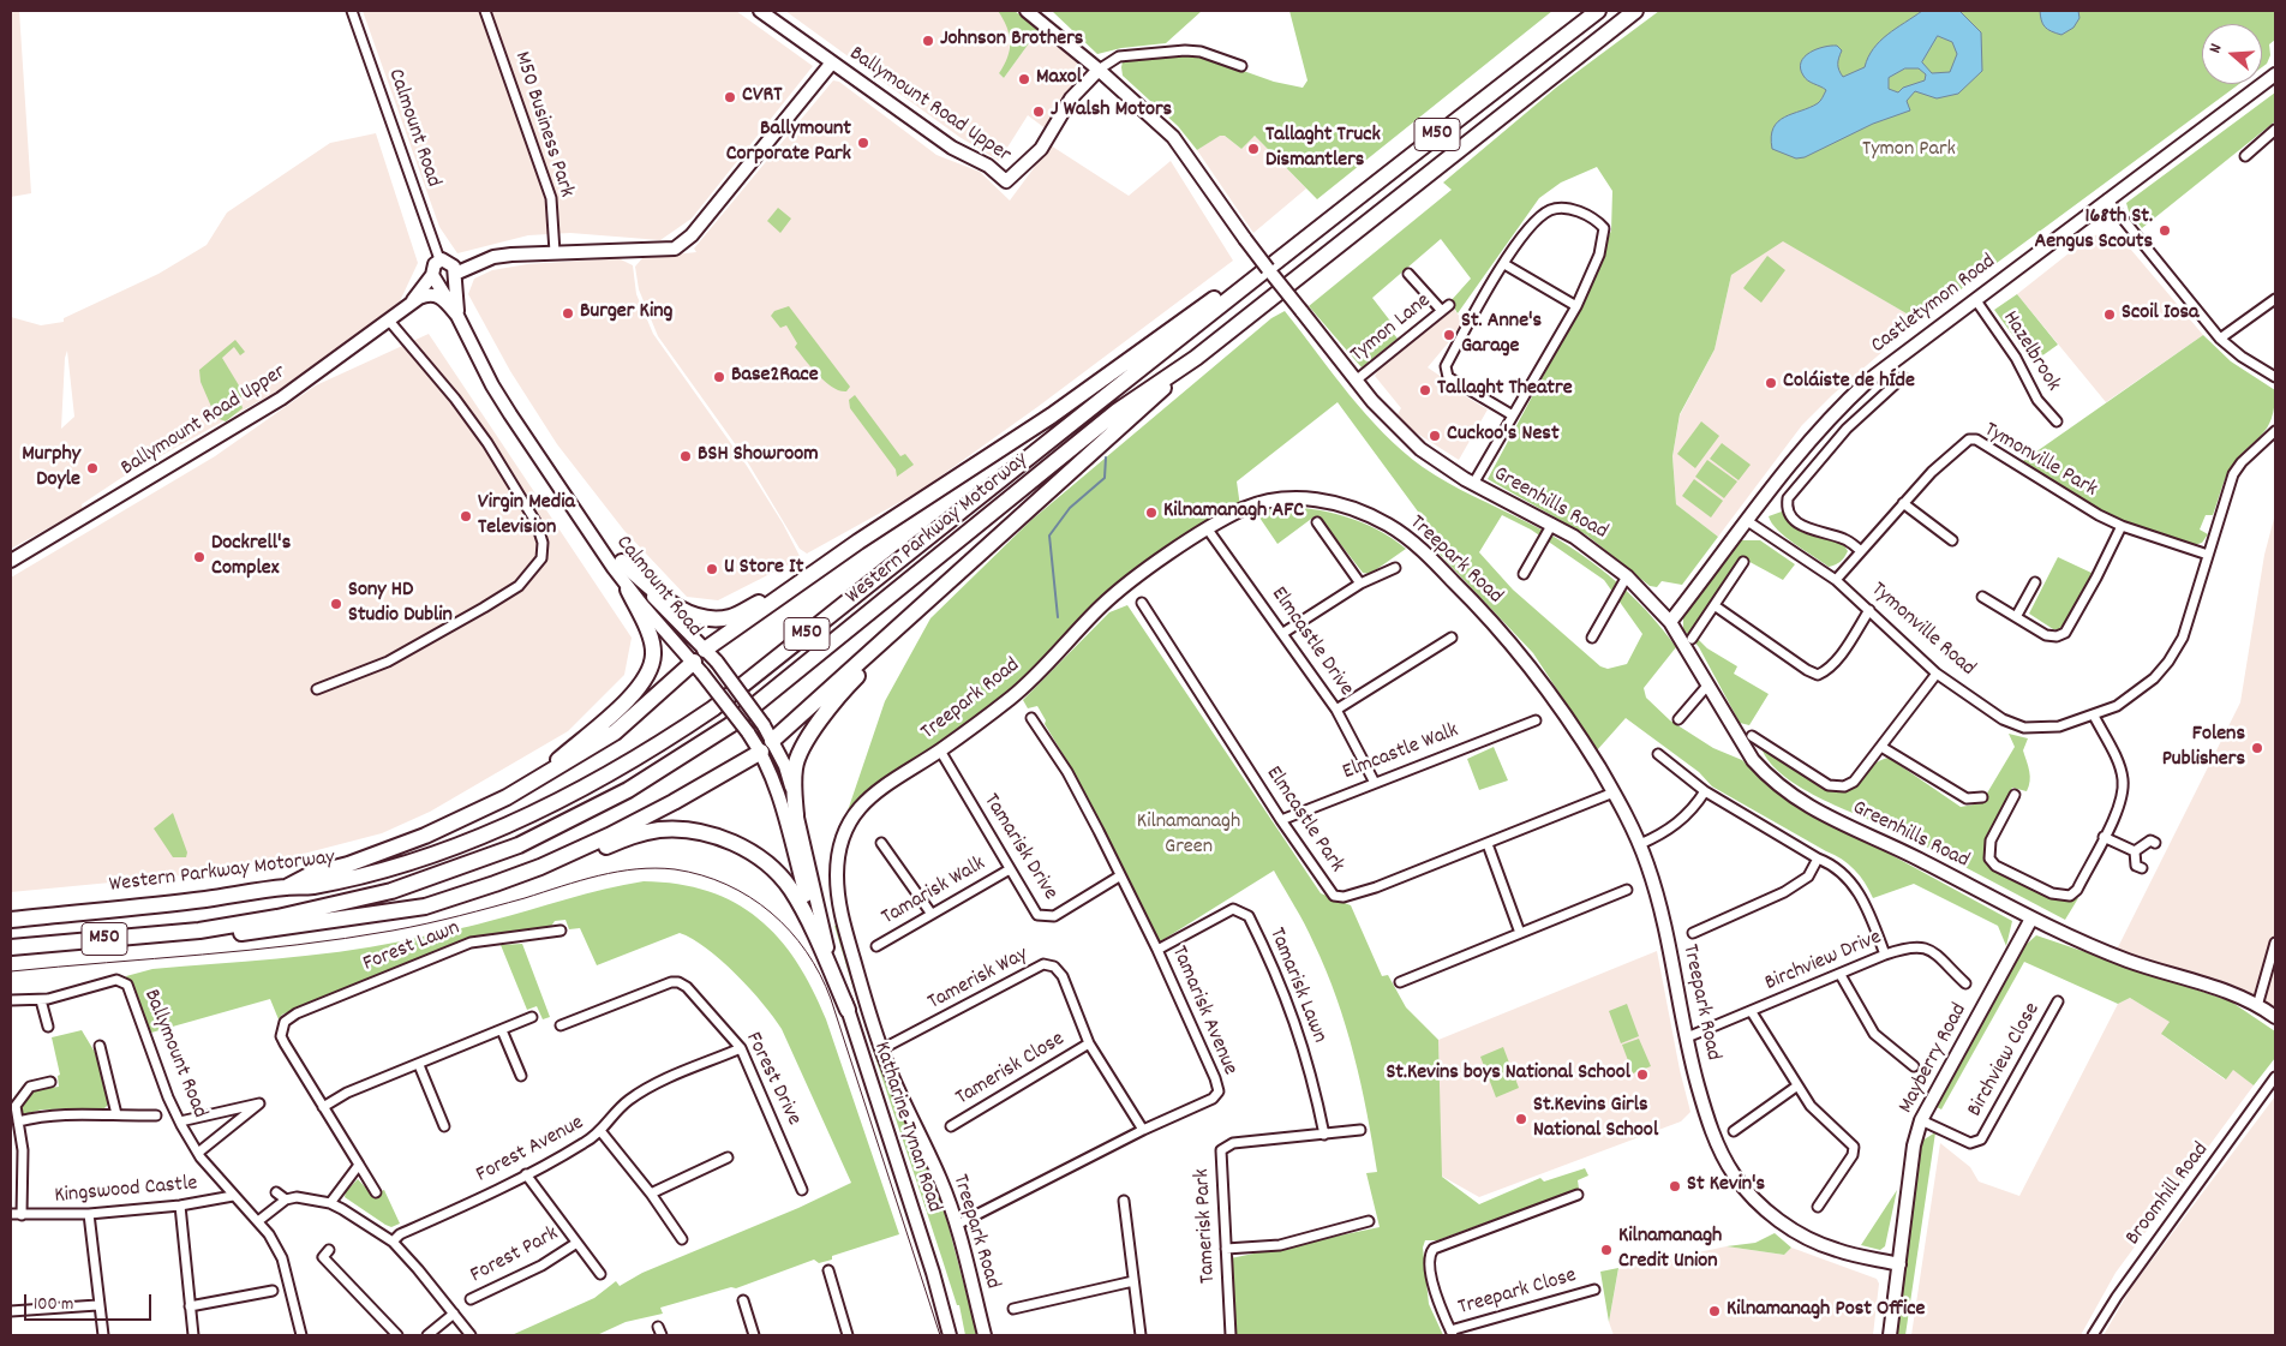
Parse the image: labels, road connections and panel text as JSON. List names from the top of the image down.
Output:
{
  "streets": {
    "highway": ["M50", "Western Parkway Motorway"],
    "street": [
      "Ballymount Road Upper",
      "M50 Business Park",
      "Calmount Road",
      "Castletymon Road",
      "Tymon Lane",
      "Hazelbrook",
      "Tymonville Park",
      "Greenhills Road",
      "Treepark Road",
      "Tymonville Road",
      "Elmcastle Drive",
      "Elmcastle Walk",
      "Elmcastle Park",
      "Tamarisk Drive",
      "Tamarisk Walk",
      "Forest Lawn",
      "Birchview Drive",
      "Tamerisk Way",
      "Tamarisk Lawn",
      "Tamarisk Avenue",
      "Ballymount Road",
      "Mayberry Road",
      "Birchview Close",
      "Tamerisk Close",
      "Forest Drive",
      "Katharine Tynan Road",
      "Forest Avenue",
      "Kingswood Castle",
      "Broomhill Road",
      "Tamerisk Park",
      "Forest Park",
      "Treepark Close"
    ]
  },
  "crossings": [
    ["Ballymount Road Upper", "M50 Business Park"],
    ["Ballymount Road Upper", "Calmount Road"],
    ["Ballymount Road Upper", "Greenhills Road"],
    ["Calmount Road", "M50"],
    ["Calmount Road", "Katharine Tynan Road"],
    ["M50", "Western Parkway Motorway"],
    ["M50", "Katharine Tynan Road"],
    ["Castletymon Road", "Hazelbrook"],
    ["Castletymon Road", "Greenhills Road"],
    ["Castletymon Road", "Tymonville Road"],
    ["Tymon Lane", "Greenhills Road"],
    ["Tymonville Park", "Tymonville Road"],
    ["Greenhills Road", "Mayberry Road"],
    ["Treepark Road", "Elmcastle Drive"],
    ["Treepark Road", "Elmcastle Park"],
    ["Treepark Road", "Tamarisk Drive"],
    ["Treepark Road", "Birchview Drive"],
    ["Treepark Road", "Tamerisk Way"],
    ["Treepark Road", "Tamarisk Avenue"],
    ["Treepark Road", "Mayberry Road"],
    ["Elmcastle Drive", "Elmcastle Walk"],
    ["Elmcastle Walk", "Elmcastle Park"],
    ["Tamarisk Drive", "Tamarisk Walk"],
    ["Tamarisk Drive", "Tamarisk Avenue"],
    ["Tamerisk Way", "Tamarisk Avenue"],
    ["Tamerisk Way", "Tamerisk Close"],
    ["Tamarisk Lawn", "Tamarisk Avenue"],
    ["Tamarisk Lawn", "Tamerisk Park"],
    ["Ballymount Road", "Kingswood Castle"],
    ["Mayberry Road", "Birchview Close"],
    ["Forest Drive", "Forest Avenue"],
    ["Forest Avenue", "Forest Park"]
  ],
  "parks": ["Tymon Park", "Kilnamanagh Green"],
  "places": [
    "Johnson Brothers",
    "Maxol",
    "CVRT",
    "J Walsh Motors",
    "Ballymount Corporate Park",
    "Tallaght Truck Dismantlers",
    "168th St. Aengus Scouts",
    "Burger King",
    "Scoil Iosa",
    "St. Anne's Garage",
    "Base2Race",
    "Coláiste de hÍde",
    "Tallaght Theatre",
    "Cuckoo's Nest",
    "BSH Showroom",
    "Murphy Doyle",
    "Kilnamanagh AFC",
    "Virgin Media Television",
    "Dockrell's Complex",
    "U Store It",
    "Sony HD Studio Dublin",
    "Folens Publishers",
    "St.Kevins boys National School",
    "St.Kevins Girls National School",
    "St Kevin's",
    "Kilnamanagh Credit Union",
    "Kilnamanagh Post Office"
  ],
  "scale_bar": "100 m",
  "north": "left"
}
